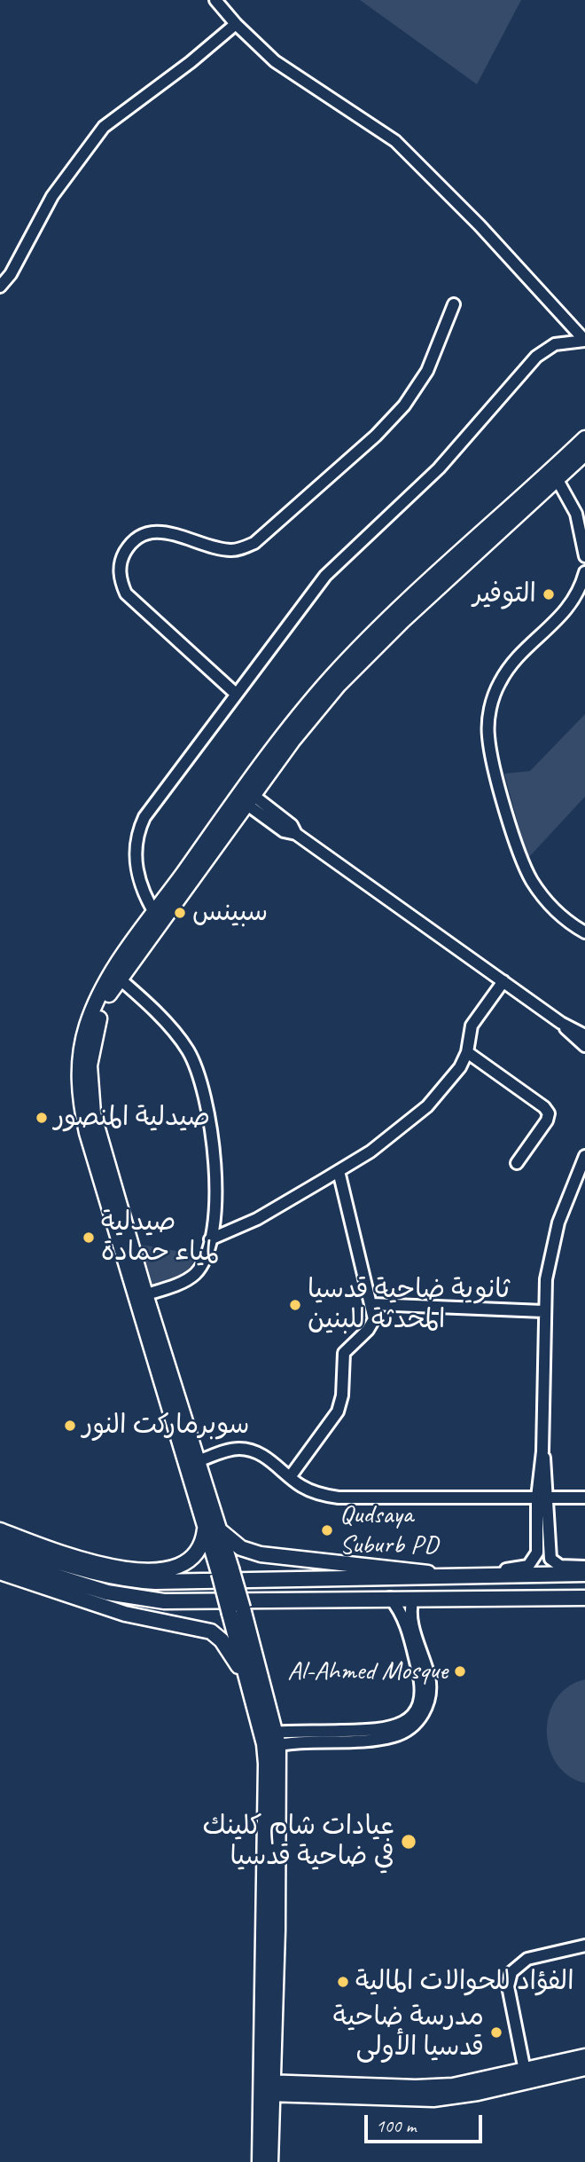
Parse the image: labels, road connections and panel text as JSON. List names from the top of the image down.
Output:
{
  "places": [
    "التوفير",
    "سبينس",
    "صيدلية المنصور",
    "صيدلية لمياء حمادة",
    "ثانوية ضاحية قدسيا المحدثة للبنين",
    "سوبرماركت النور",
    "Qudsaya Suburb PD",
    "Al-Ahmed Mosque",
    "عيادات شام كلينك في ضاحية قدسيا",
    "الفؤاد للحوالات المالية",
    "مدرسة ضاحية قدسيا الأولى"
  ],
  "scale_bar": "100 m"
}
